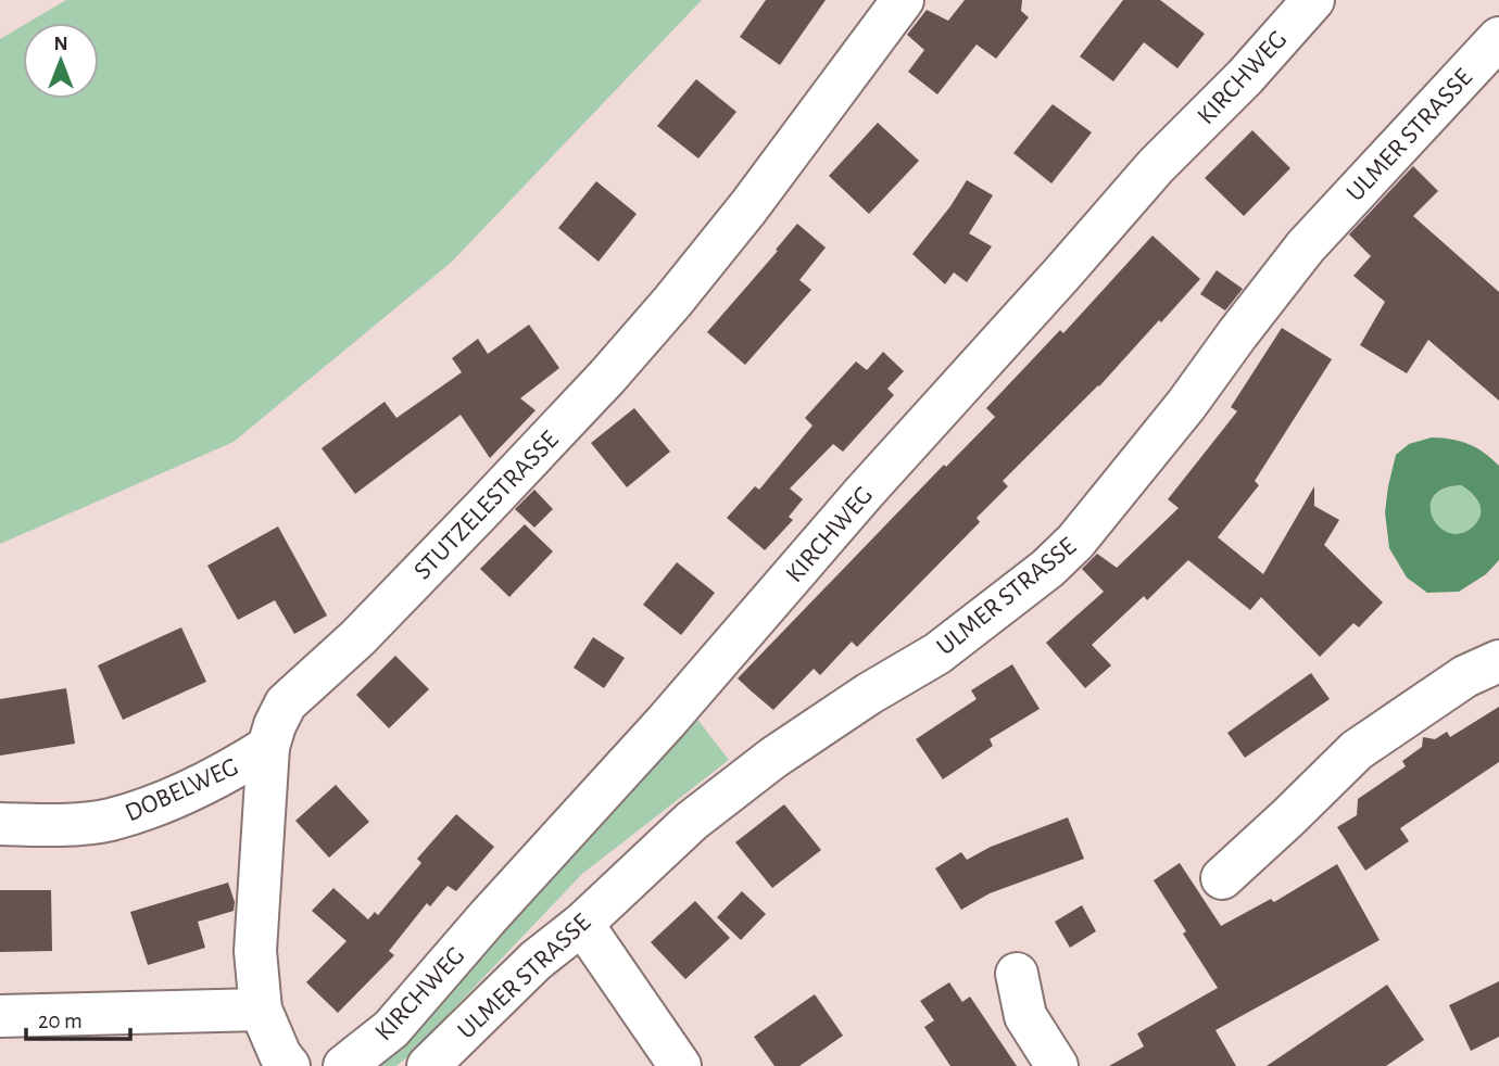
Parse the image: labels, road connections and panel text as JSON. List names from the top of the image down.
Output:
{
  "streets": {
    "street": [
      "KIRCHWEG",
      "ULMER STRASSE",
      "STUTZELESTRASSE",
      "DOBELWEG"
    ]
  },
  "crossings": [
    ["STUTZELESTRASSE", "DOBELWEG"]
  ],
  "scale_bar": "20 m",
  "north": "top"
}
